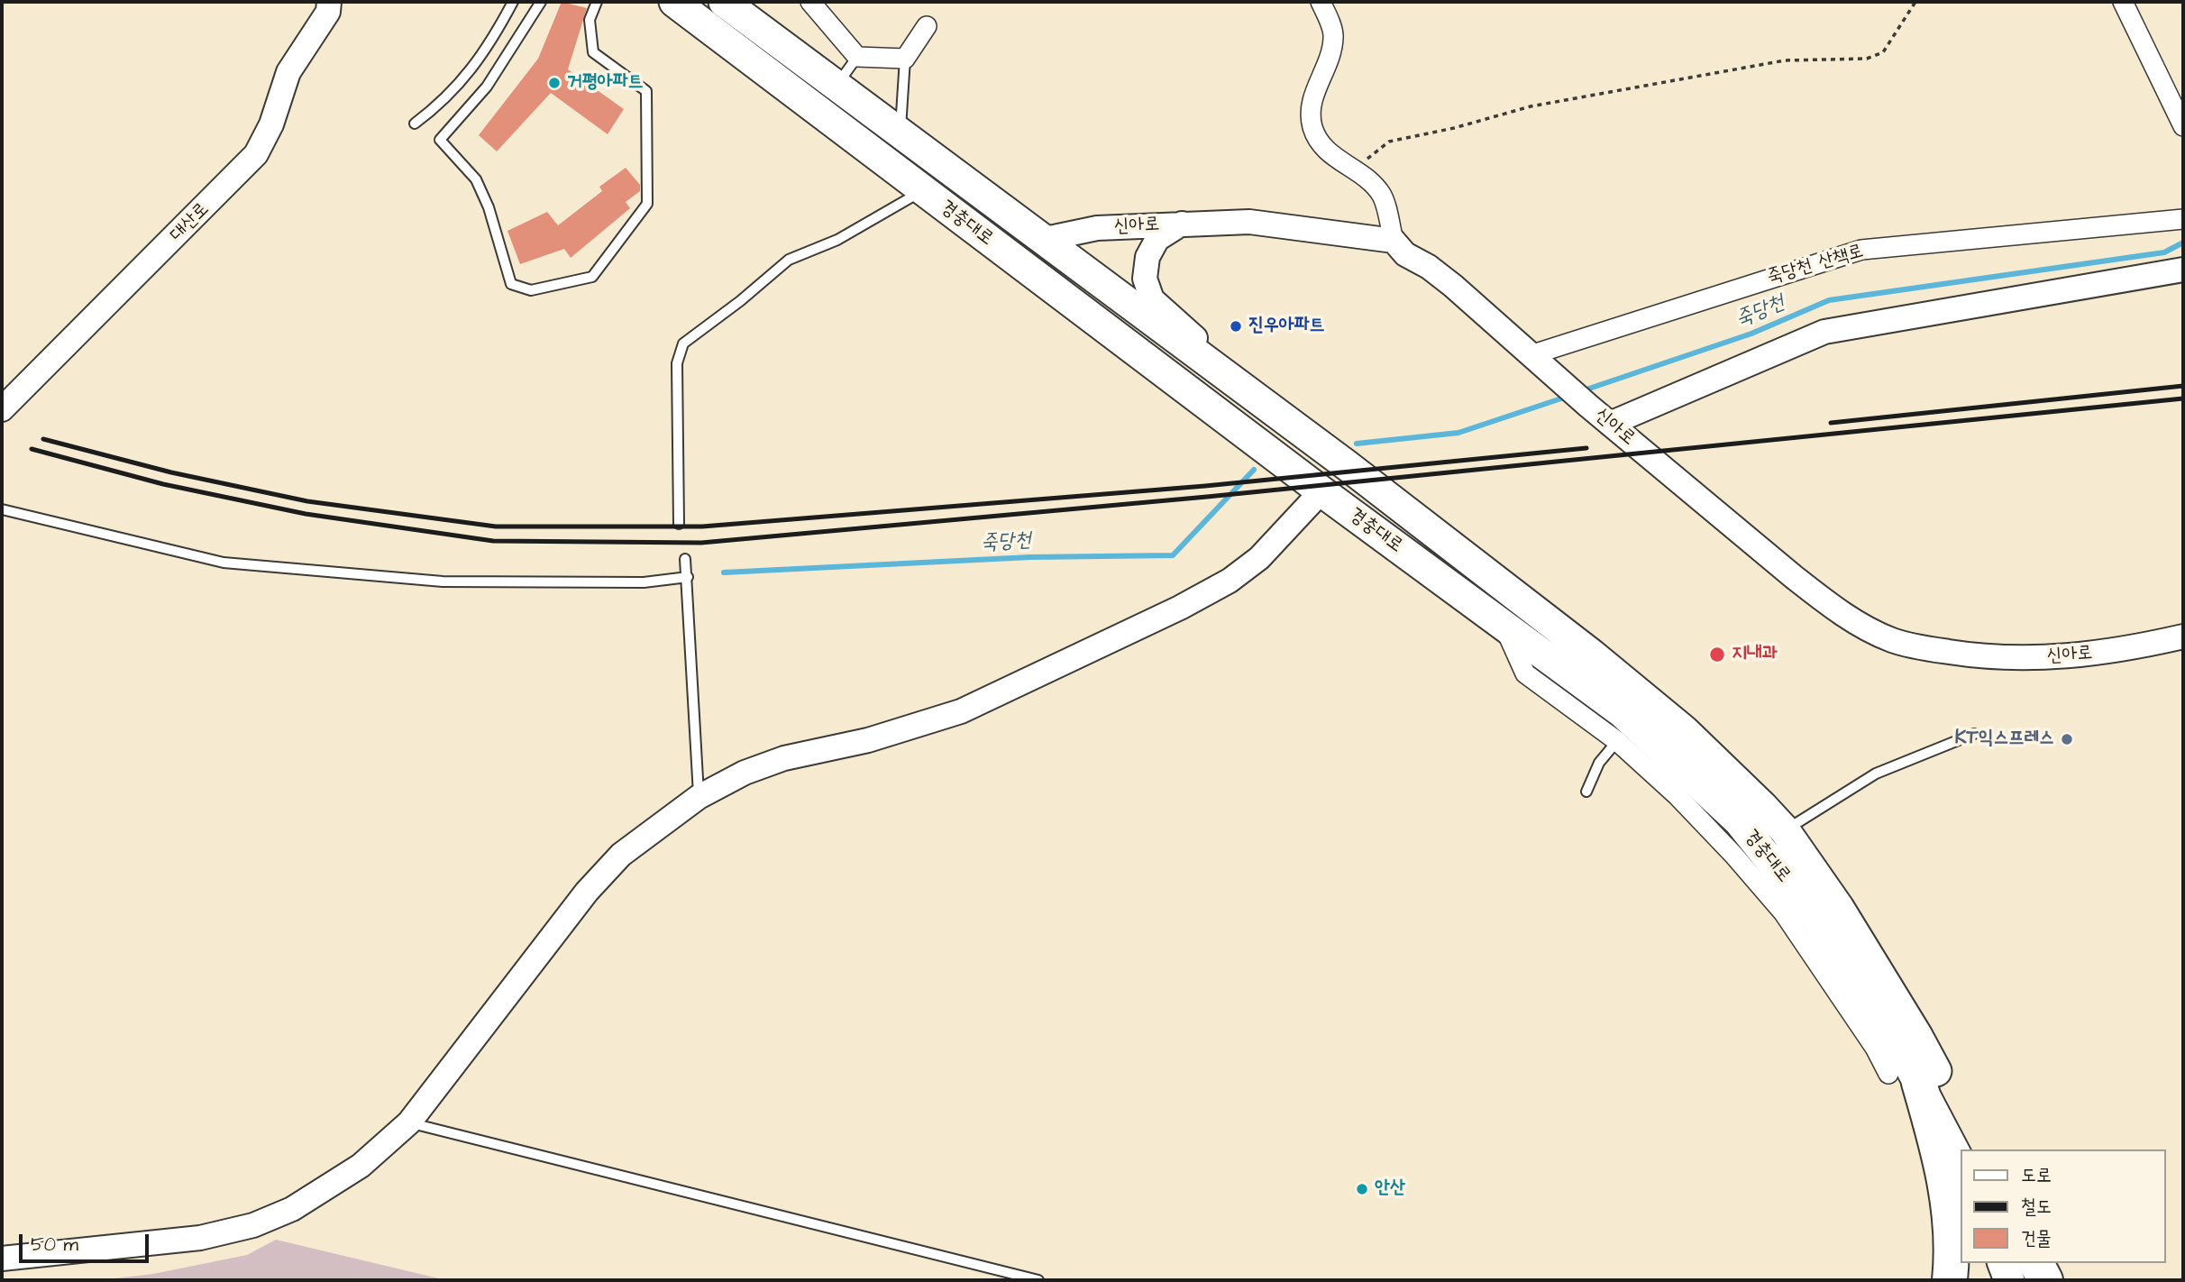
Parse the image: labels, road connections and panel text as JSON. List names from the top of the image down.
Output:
{
  "streets": {
    "main road": ["경충대로"],
    "street": ["대산로", "신아로", "죽당천 산책로"]
  },
  "crossings": [
    ["경충대로", "신아로"],
    ["신아로", "죽당천 산책로"]
  ],
  "water": ["죽당천"],
  "places": [
    "거평아파트",
    "진우아파트",
    "지내과",
    "KT익스프레스",
    "안산"
  ],
  "legend": ["도로", "철도", "건물"],
  "scale_bar": "50 m"
}
